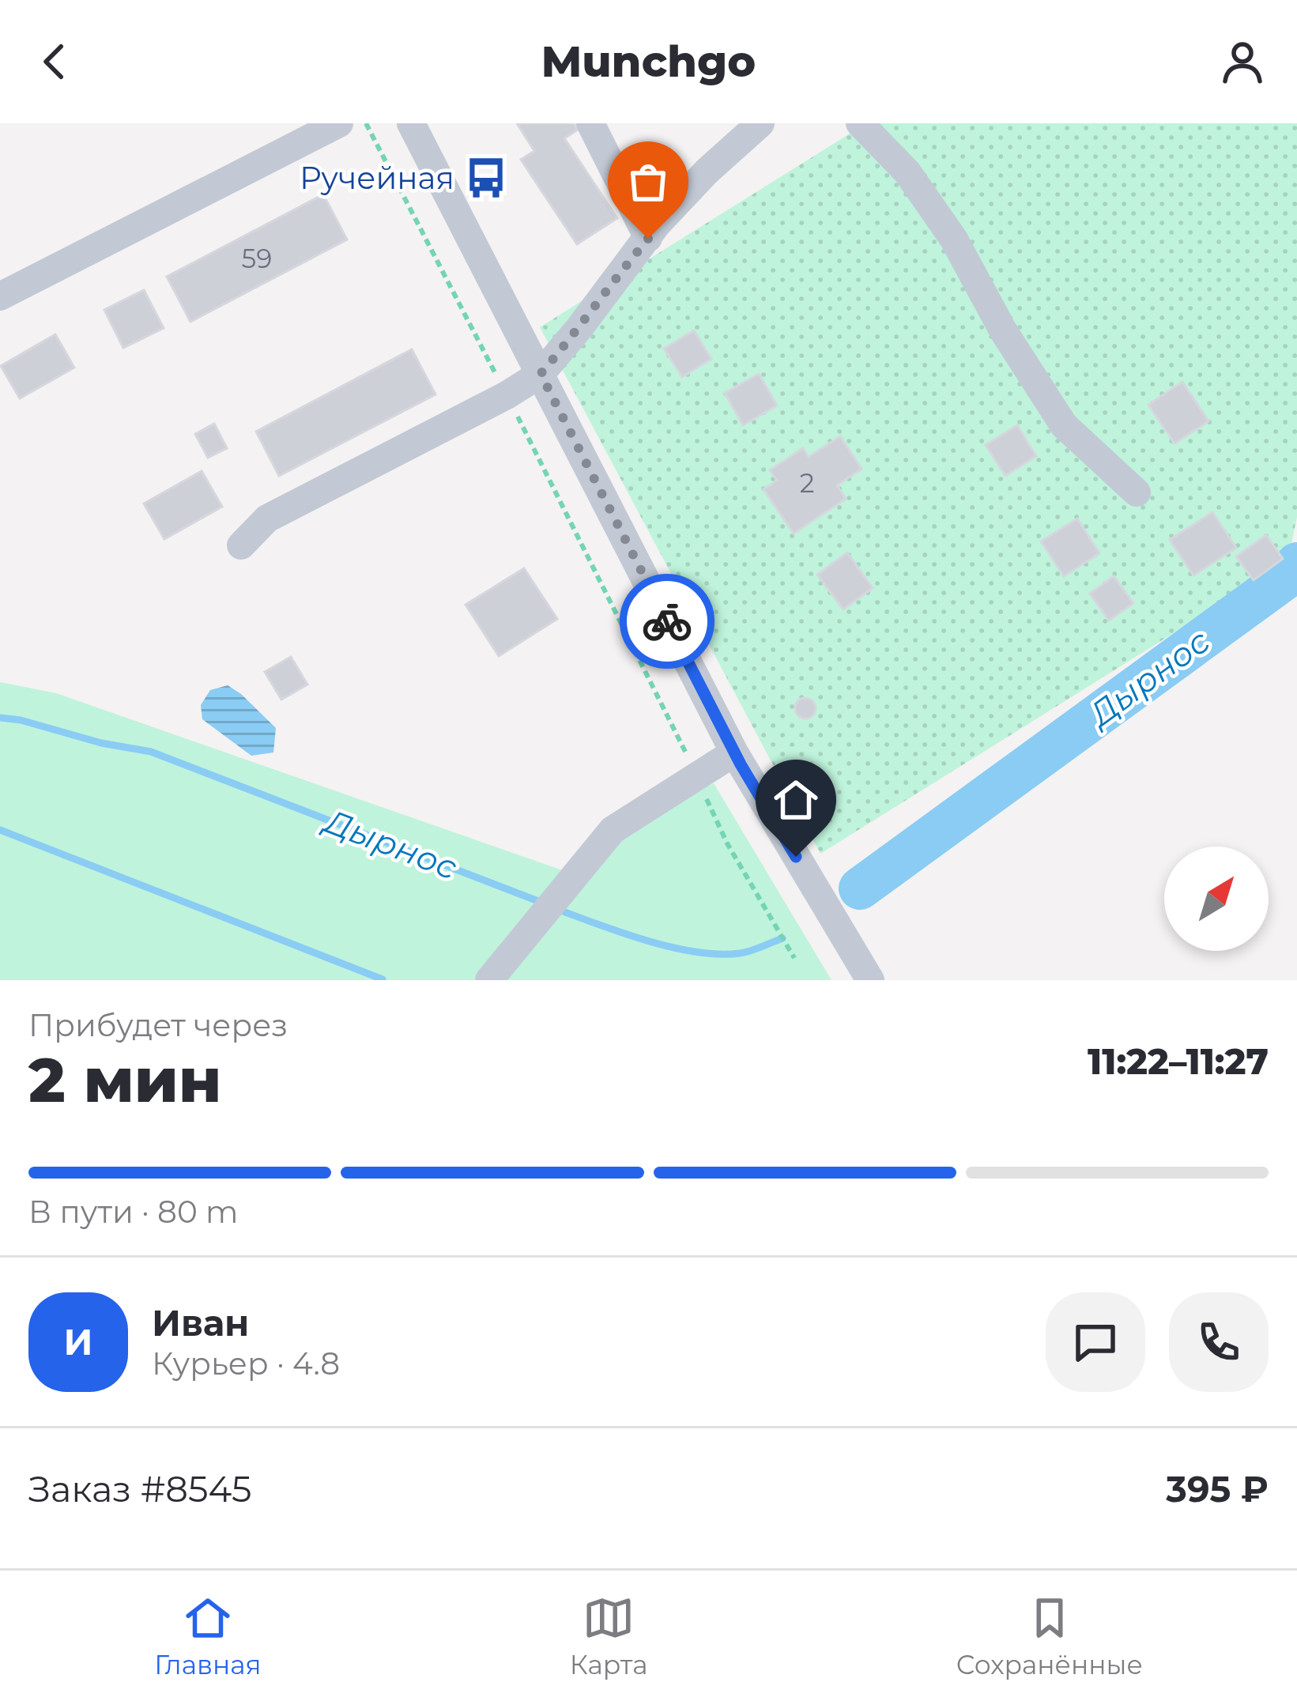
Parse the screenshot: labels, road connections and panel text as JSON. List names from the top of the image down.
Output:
{
  "water": ["Дырнос"],
  "places": {
    "bus stop": ["Ручейная"]
  },
  "house_numbers": ["59", "2"],
  "north": "top right",
  "page": {
    "header": "Munchgo",
    "heading": ["2 мин", "Прибудет через", "11:22–11:27"],
    "panel": [
      "Иван",
      "Курьер · 4.8",
      "Заказ #8545",
      "395 ₽"
    ],
    "bar": "В пути · 80 m",
    "round": "И",
    "tabs": ["Главная", "Карта", "Сохранённые"]
  }
}
